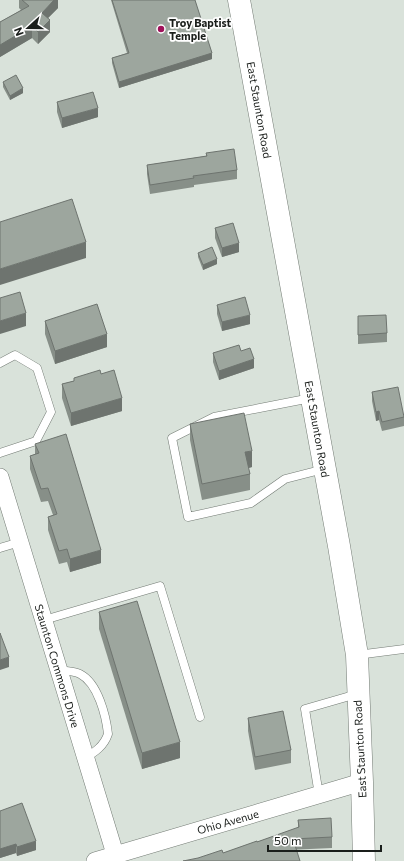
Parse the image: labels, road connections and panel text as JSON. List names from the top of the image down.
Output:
{
  "streets": {
    "main road": ["East Staunton Road"],
    "street": ["Staunton Commons Drive", "Ohio Avenue"]
  },
  "crossings": [
    ["East Staunton Road", "Ohio Avenue"],
    ["Staunton Commons Drive", "Ohio Avenue"]
  ],
  "places": ["Troy Baptist Temple"],
  "scale_bar": "50 m",
  "north": "left"
}
